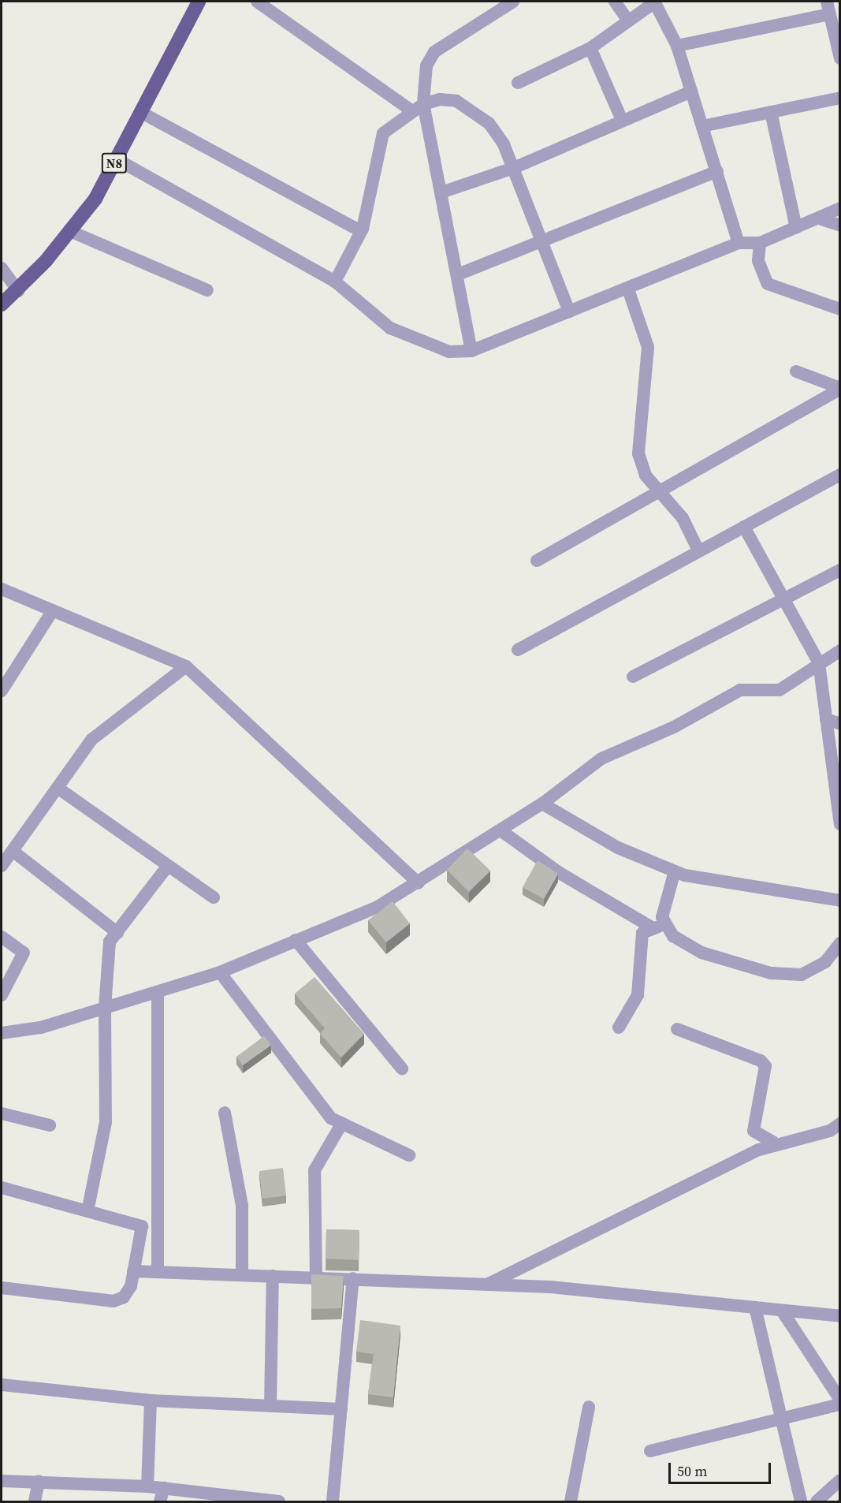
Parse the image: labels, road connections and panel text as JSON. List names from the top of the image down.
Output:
{
  "streets": {
    "main road": ["N8"]
  },
  "scale_bar": "50 m"
}
